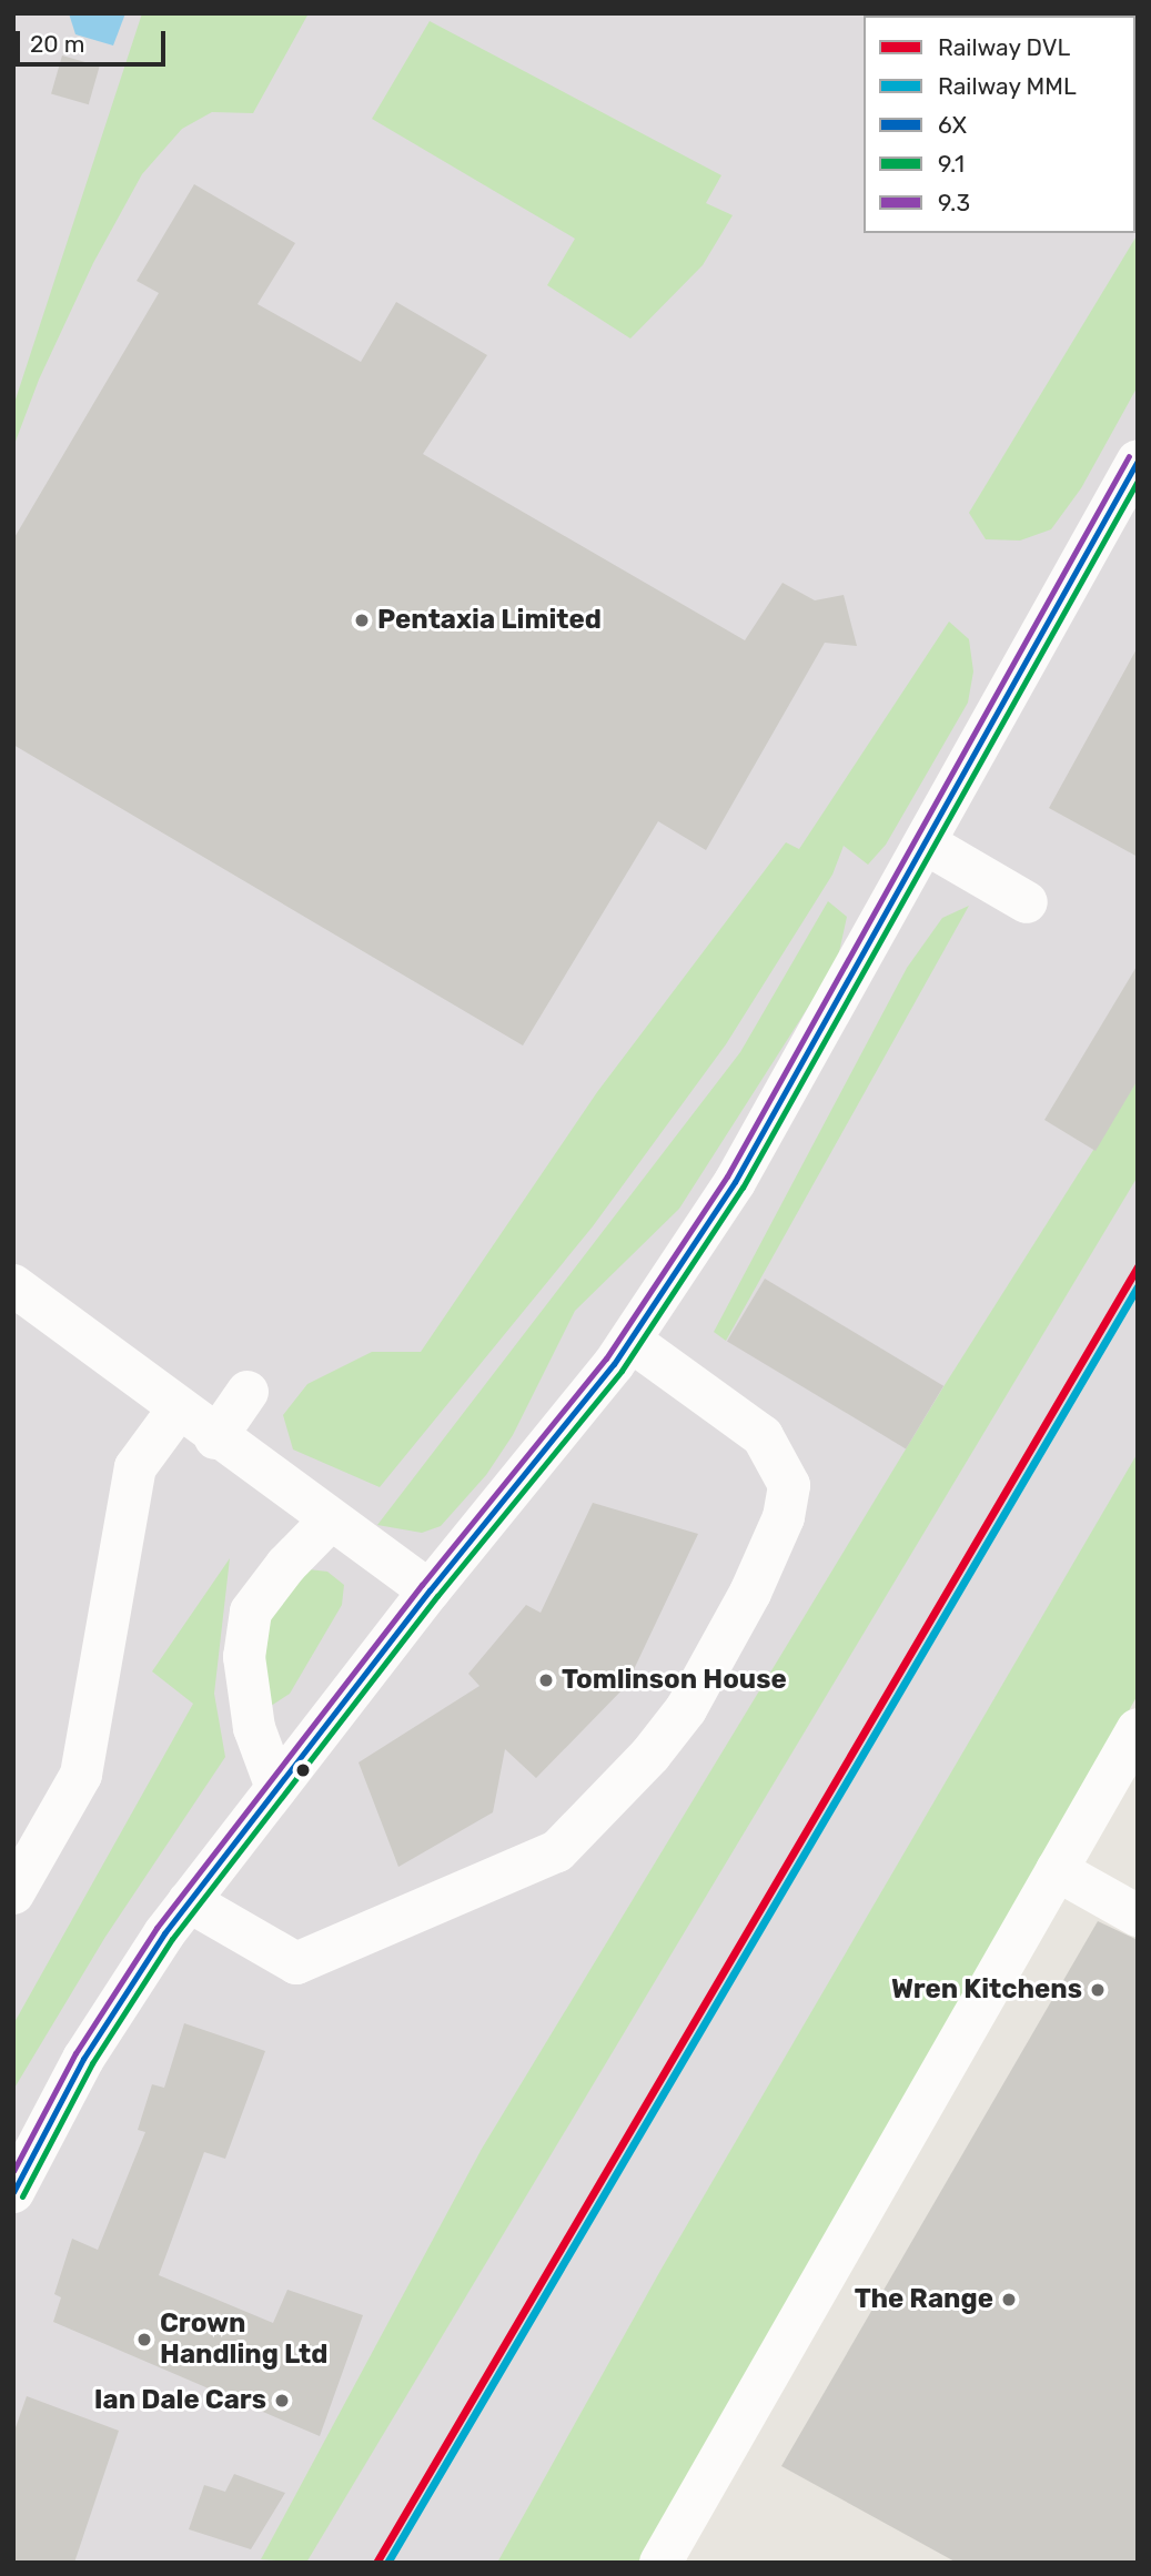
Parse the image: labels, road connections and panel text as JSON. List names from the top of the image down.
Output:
{
  "places": [
    "Pentaxia Limited",
    "Tomlinson House",
    "Wren Kitchens",
    "The Range",
    "Crown Handling Ltd",
    "Ian Dale Cars"
  ],
  "lines": [
    "transit line 9.3",
    "transit line 6X",
    "transit line 9.1",
    "rail line DVL",
    "rail line MML"
  ],
  "legend": [
    "Railway DVL",
    "Railway MML",
    "6X",
    "9.1",
    "9.3"
  ],
  "scale_bar": "20 m"
}
